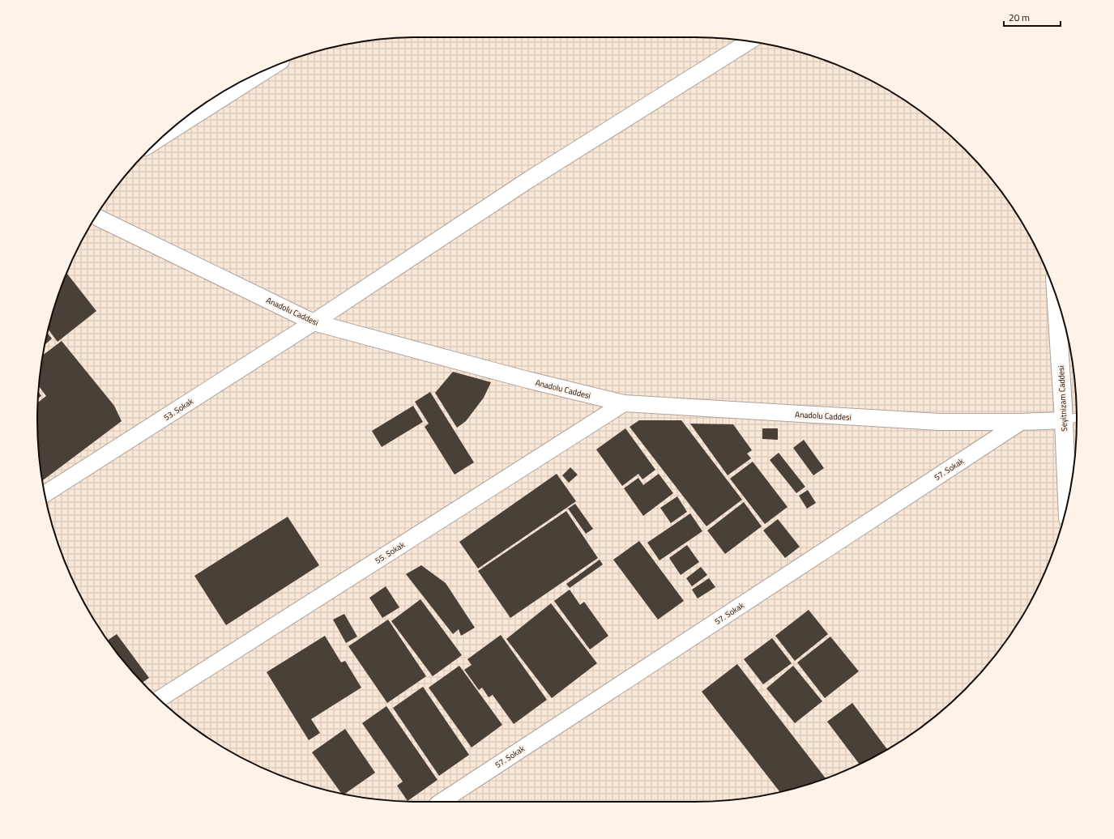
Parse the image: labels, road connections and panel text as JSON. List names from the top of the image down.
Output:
{
  "streets": {
    "street": [
      "Anadolu Caddesi",
      "Seyitnizam Caddesi",
      "53. Sokak",
      "57. Sokak",
      "55. Sokak"
    ]
  },
  "crossings": [
    ["Anadolu Caddesi", "Seyitnizam Caddesi"],
    ["Anadolu Caddesi", "53. Sokak"],
    ["Anadolu Caddesi", "57. Sokak"],
    ["Anadolu Caddesi", "55. Sokak"]
  ],
  "scale_bar": "20 m"
}
